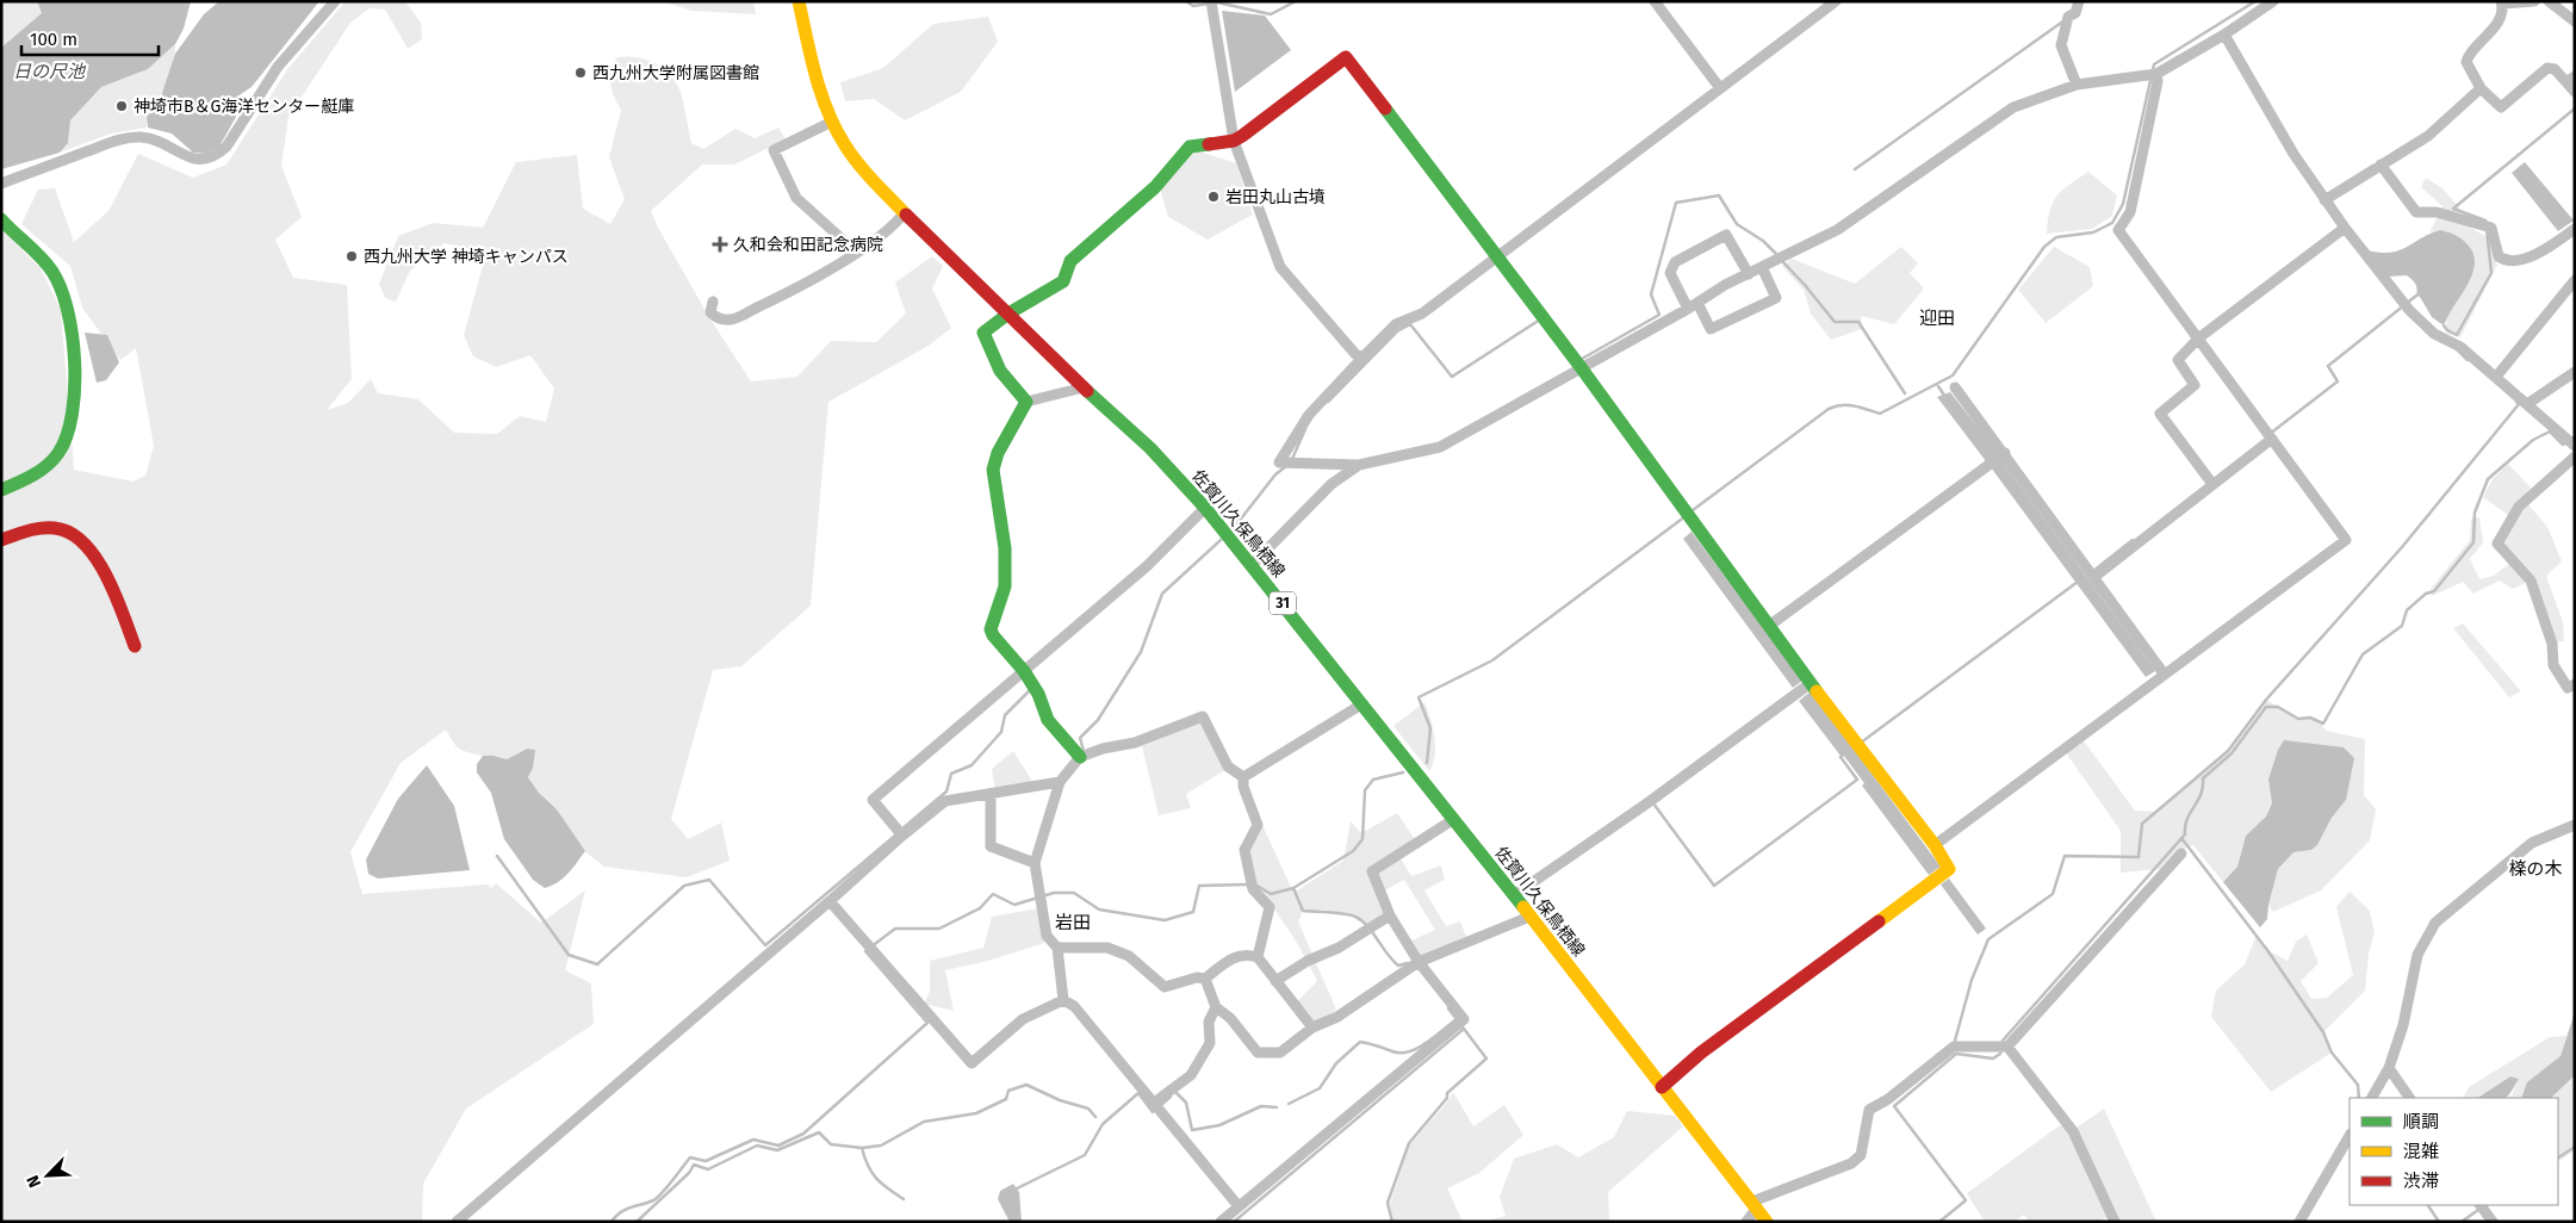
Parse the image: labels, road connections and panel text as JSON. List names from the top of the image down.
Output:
{
  "streets": {
    "street": ["佐賀川久保鳥栖線", "31"]
  },
  "districts": ["迎田", "檪の木", "岩田"],
  "water": ["日の尺池"],
  "places": {
    "other": [
      "西九州大学附属図書館",
      "神埼市B＆G海洋センター艇庫",
      "岩田丸山古墳",
      "西九州大学 神埼キャンパス"
    ],
    "health": ["久和会和田記念病院"]
  },
  "legend": ["順調", "混雑", "渋滞"],
  "scale_bar": "100 m",
  "north": "bottom left"
}
